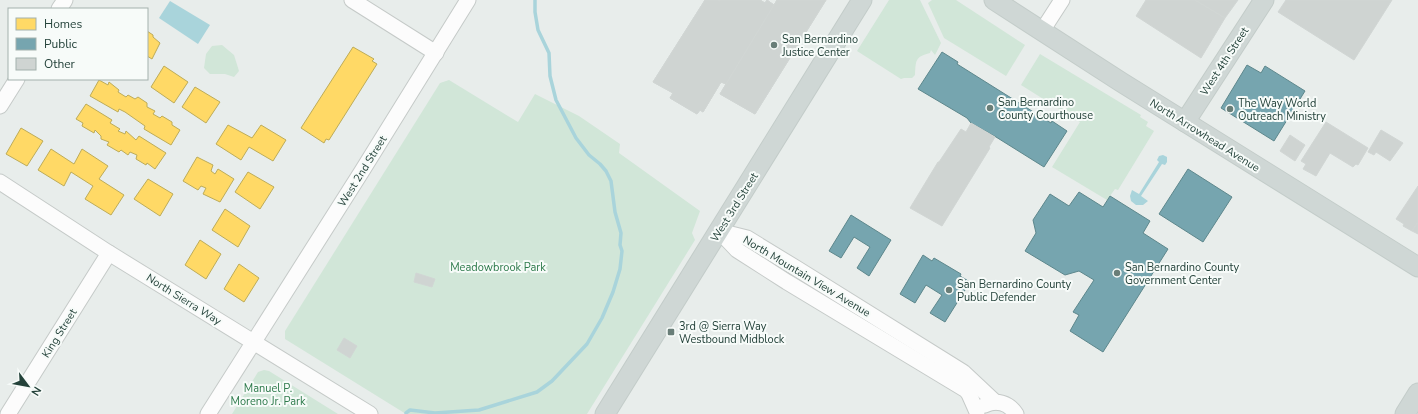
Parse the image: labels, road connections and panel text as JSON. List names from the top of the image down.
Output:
{
  "streets": {
    "main road": ["West 4th Street", "North Arrowhead Avenue", "West 3rd Street"],
    "street": [
      "West 2nd Street",
      "North Mountain View Avenue",
      "North Sierra Way",
      "King Street"
    ]
  },
  "crossings": [
    ["West 4th Street", "North Arrowhead Avenue"],
    ["West 2nd Street", "North Sierra Way"],
    ["West 3rd Street", "North Mountain View Avenue"],
    ["North Sierra Way", "King Street"]
  ],
  "parks": ["Meadowbrook Park", "Manuel P. Moreno Jr. Park"],
  "places": {
    "other": [
      "San Bernardino Justice Center",
      "San Bernardino County Courthouse",
      "The Way World Outreach Ministry",
      "San Bernardino County Government Center",
      "San Bernardino County Public Defender"
    ],
    "transit": ["3rd @ Sierra Way Westbound Midblock"]
  },
  "legend": ["Homes", "Public", "Other"],
  "north": "bottom right"
}
